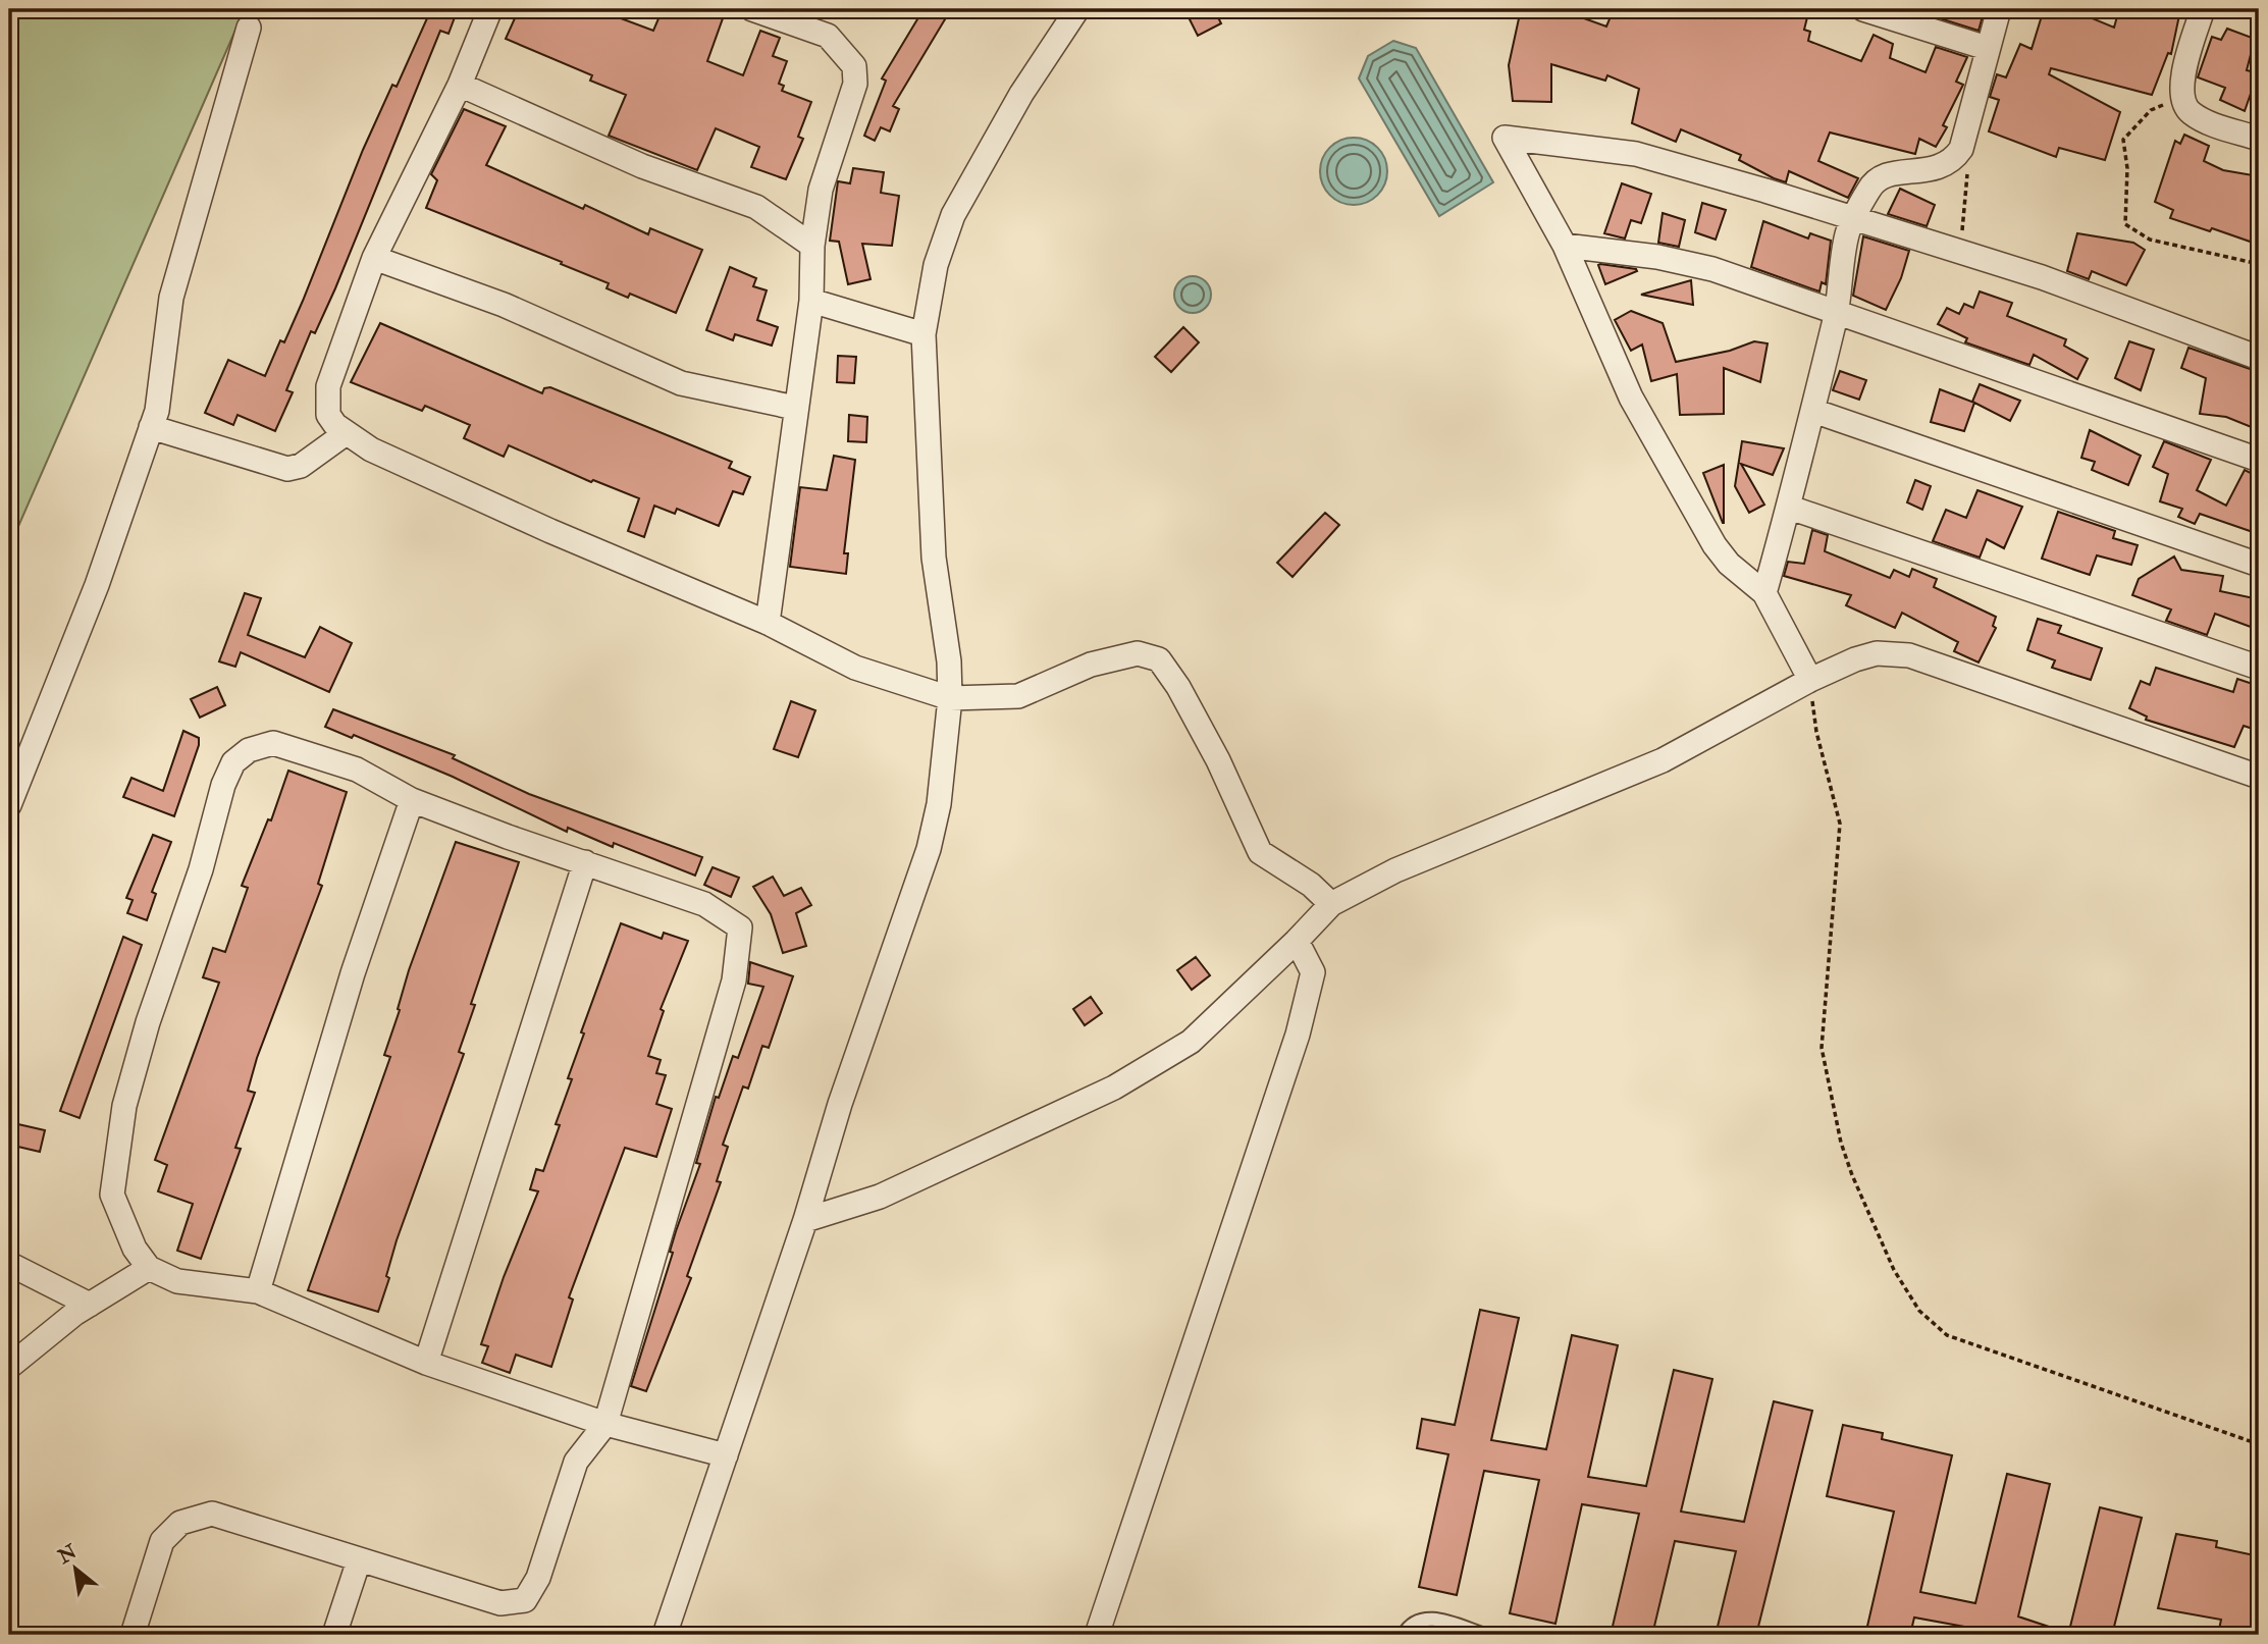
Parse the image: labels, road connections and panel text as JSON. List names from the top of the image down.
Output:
{
  "north": "top left"
}
